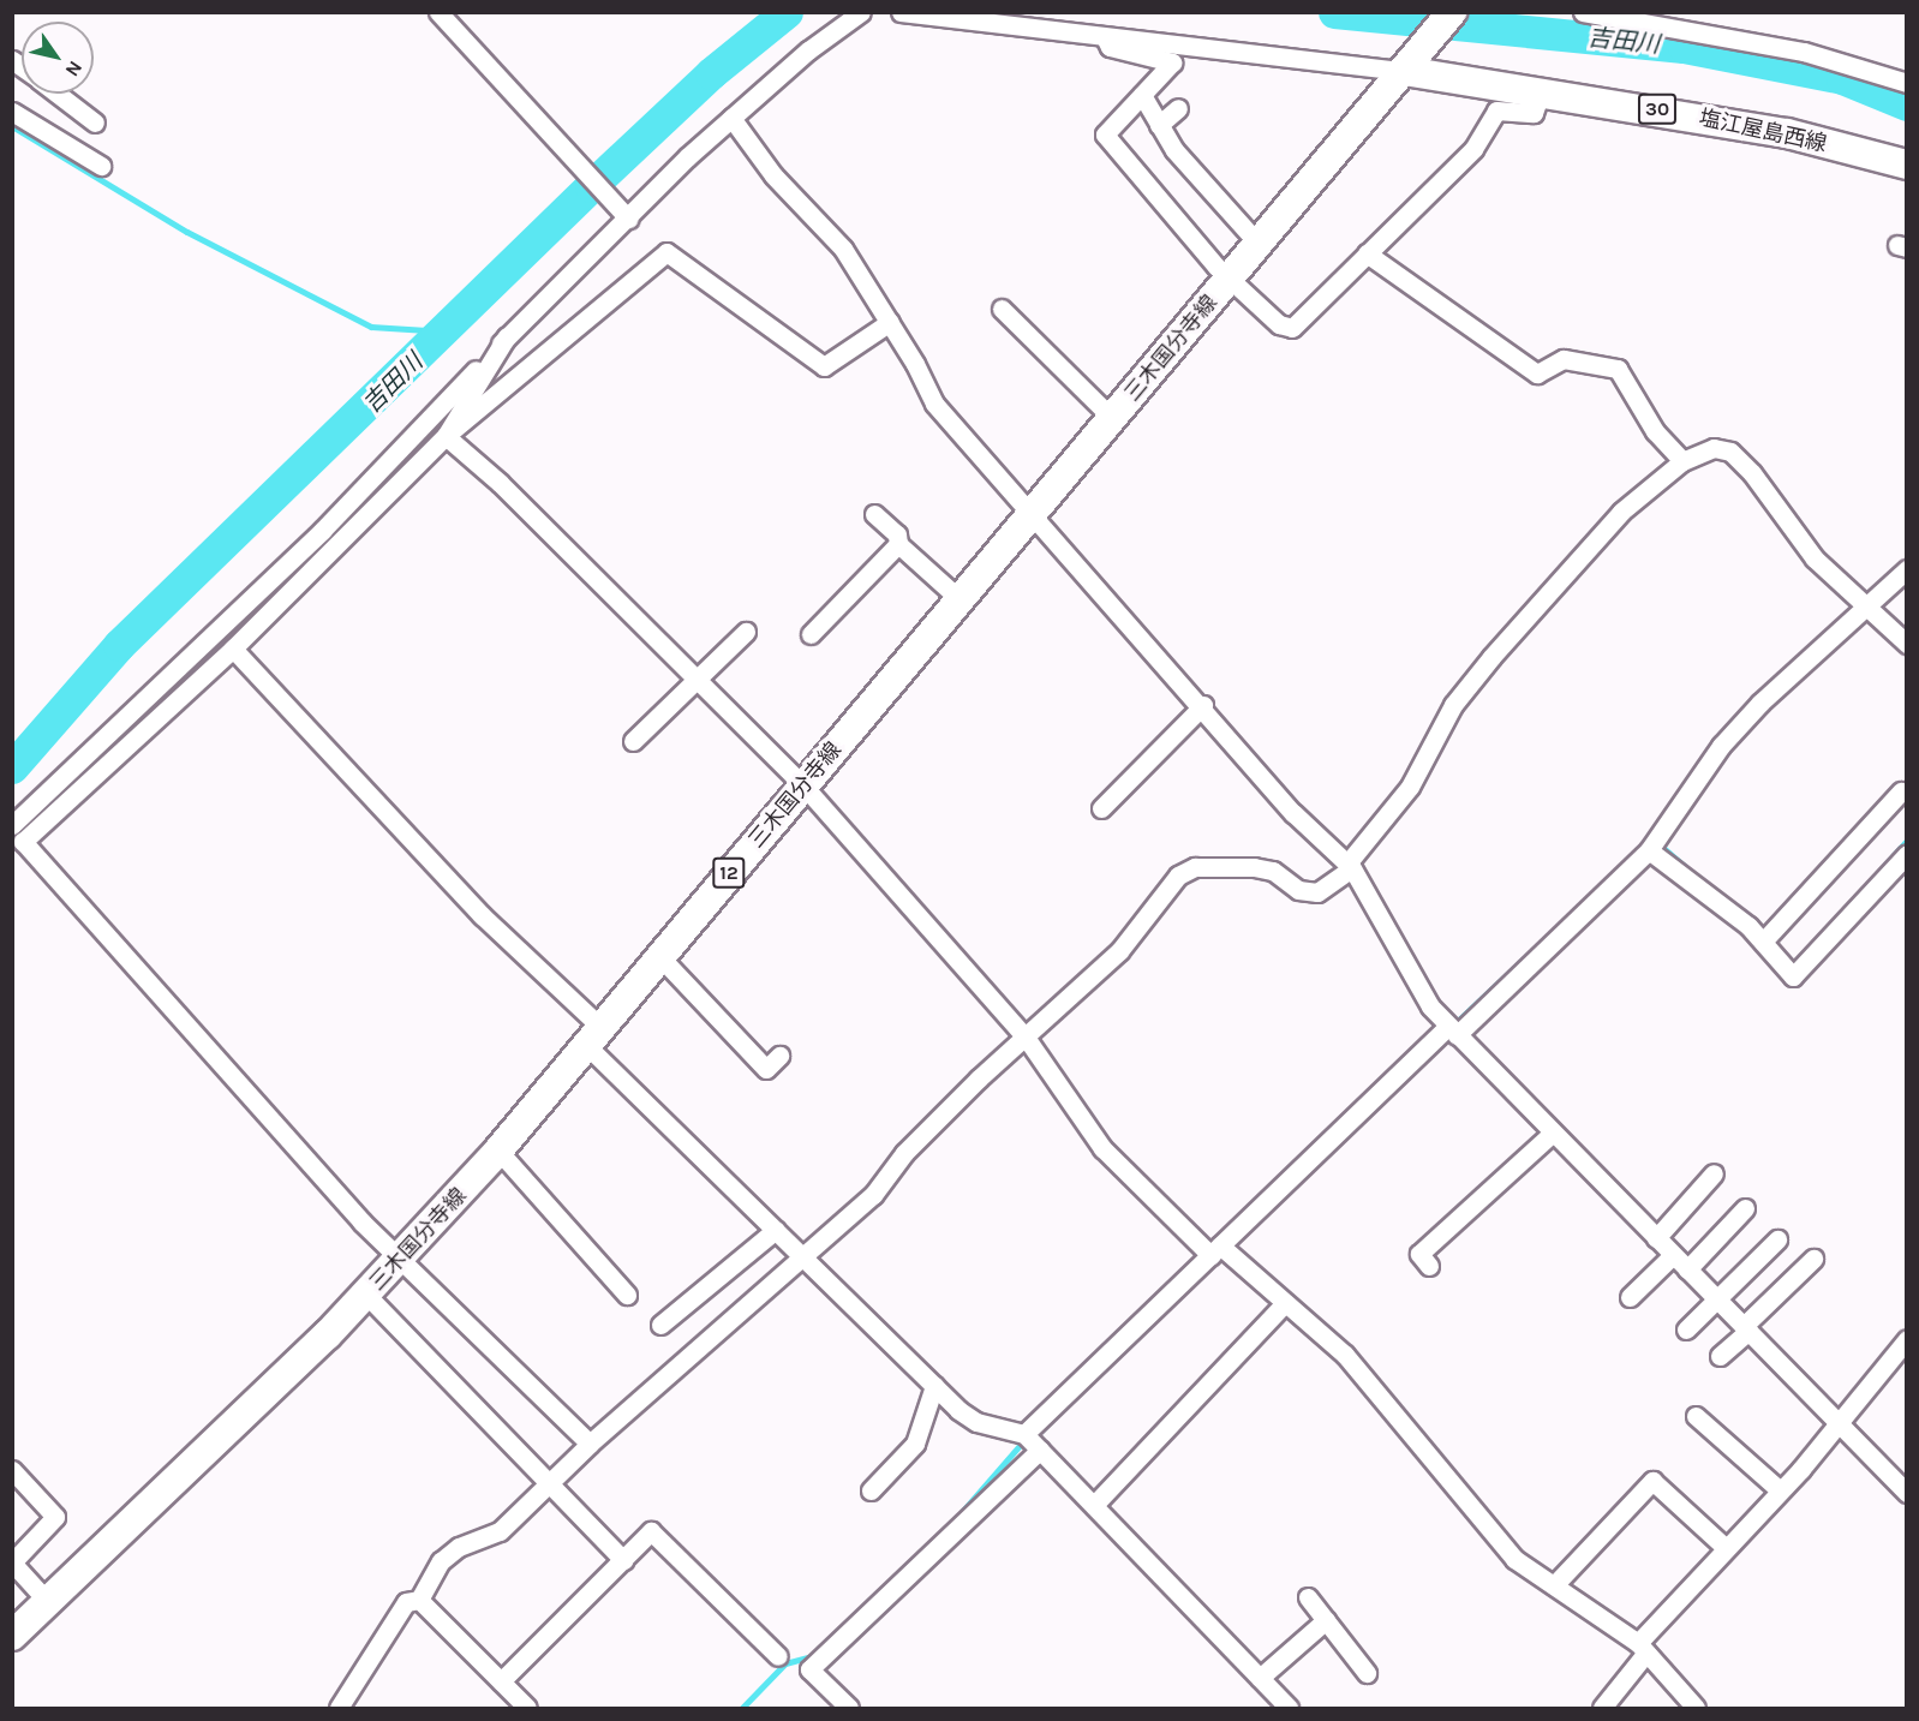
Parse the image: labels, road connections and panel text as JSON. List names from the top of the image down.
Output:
{
  "streets": {
    "main road": [
      "30",
      "塩江屋島西線",
      "三木国分寺線",
      "12"
    ]
  },
  "crossings": [
    ["塩江屋島西線", "三木国分寺線"]
  ],
  "water": ["吉田川"],
  "north": "bottom right"
}
